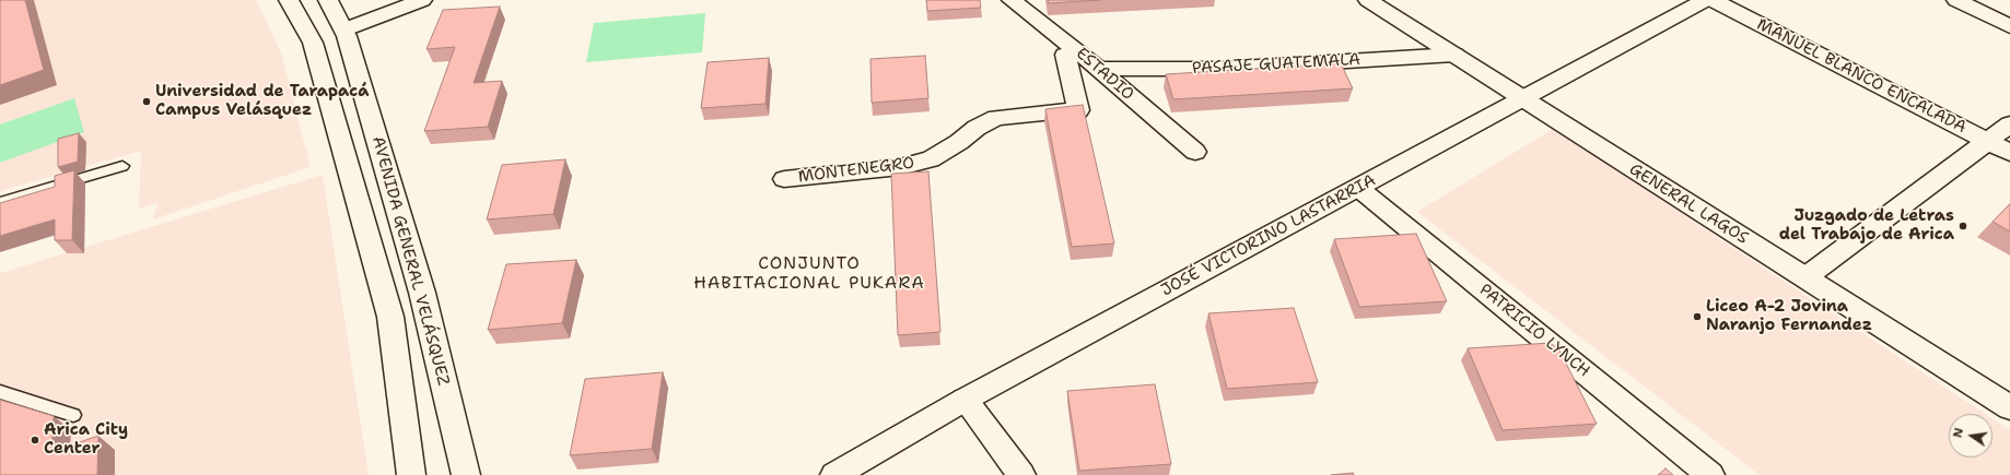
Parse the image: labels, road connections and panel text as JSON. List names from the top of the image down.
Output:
{
  "streets": {
    "street": [
      "PASAJE GUATEMALA",
      "ESTADIO",
      "MANUEL BLANCO ENCALADA",
      "MONTENEGRO",
      "GENERAL LAGOS",
      "JOSÉ VICTORINO LASTARRIA",
      "AVENIDA GENERAL VELÁSQUEZ",
      "PATRICIO LYNCH"
    ]
  },
  "crossings": [
    ["PASAJE GUATEMALA", "ESTADIO"],
    ["PASAJE GUATEMALA", "GENERAL LAGOS"],
    ["ESTADIO", "MONTENEGRO"],
    ["GENERAL LAGOS", "JOSÉ VICTORINO LASTARRIA"],
    ["JOSÉ VICTORINO LASTARRIA", "PATRICIO LYNCH"]
  ],
  "districts": ["CONJUNTO HABITACIONAL PUKARA"],
  "places": [
    "Universidad de Tarapacá Campus Velásquez",
    "Juzgado de Letras del Trabajo de Arica",
    "Liceo A-2 Jovina Naranjo Fernandez",
    "Arica City Center"
  ],
  "north": "left"
}
